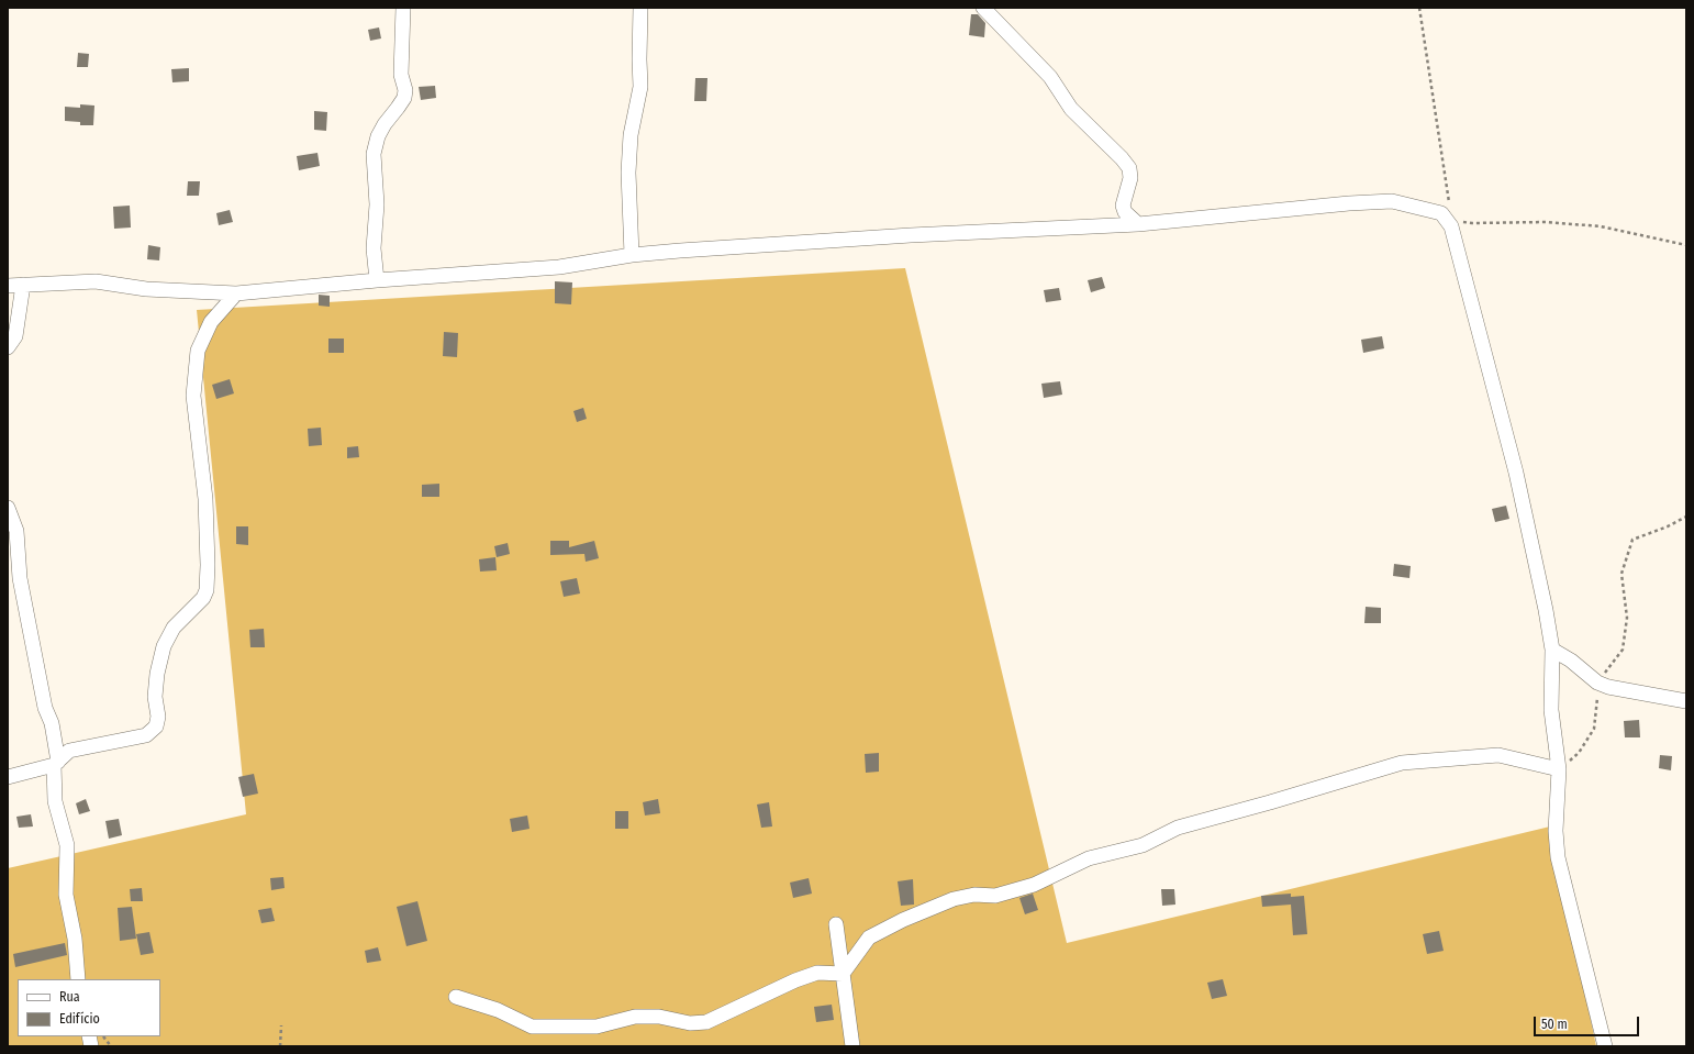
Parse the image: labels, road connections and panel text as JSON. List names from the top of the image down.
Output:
{
  "legend": ["Rua", "Edifício"],
  "scale_bar": "50 m"
}
